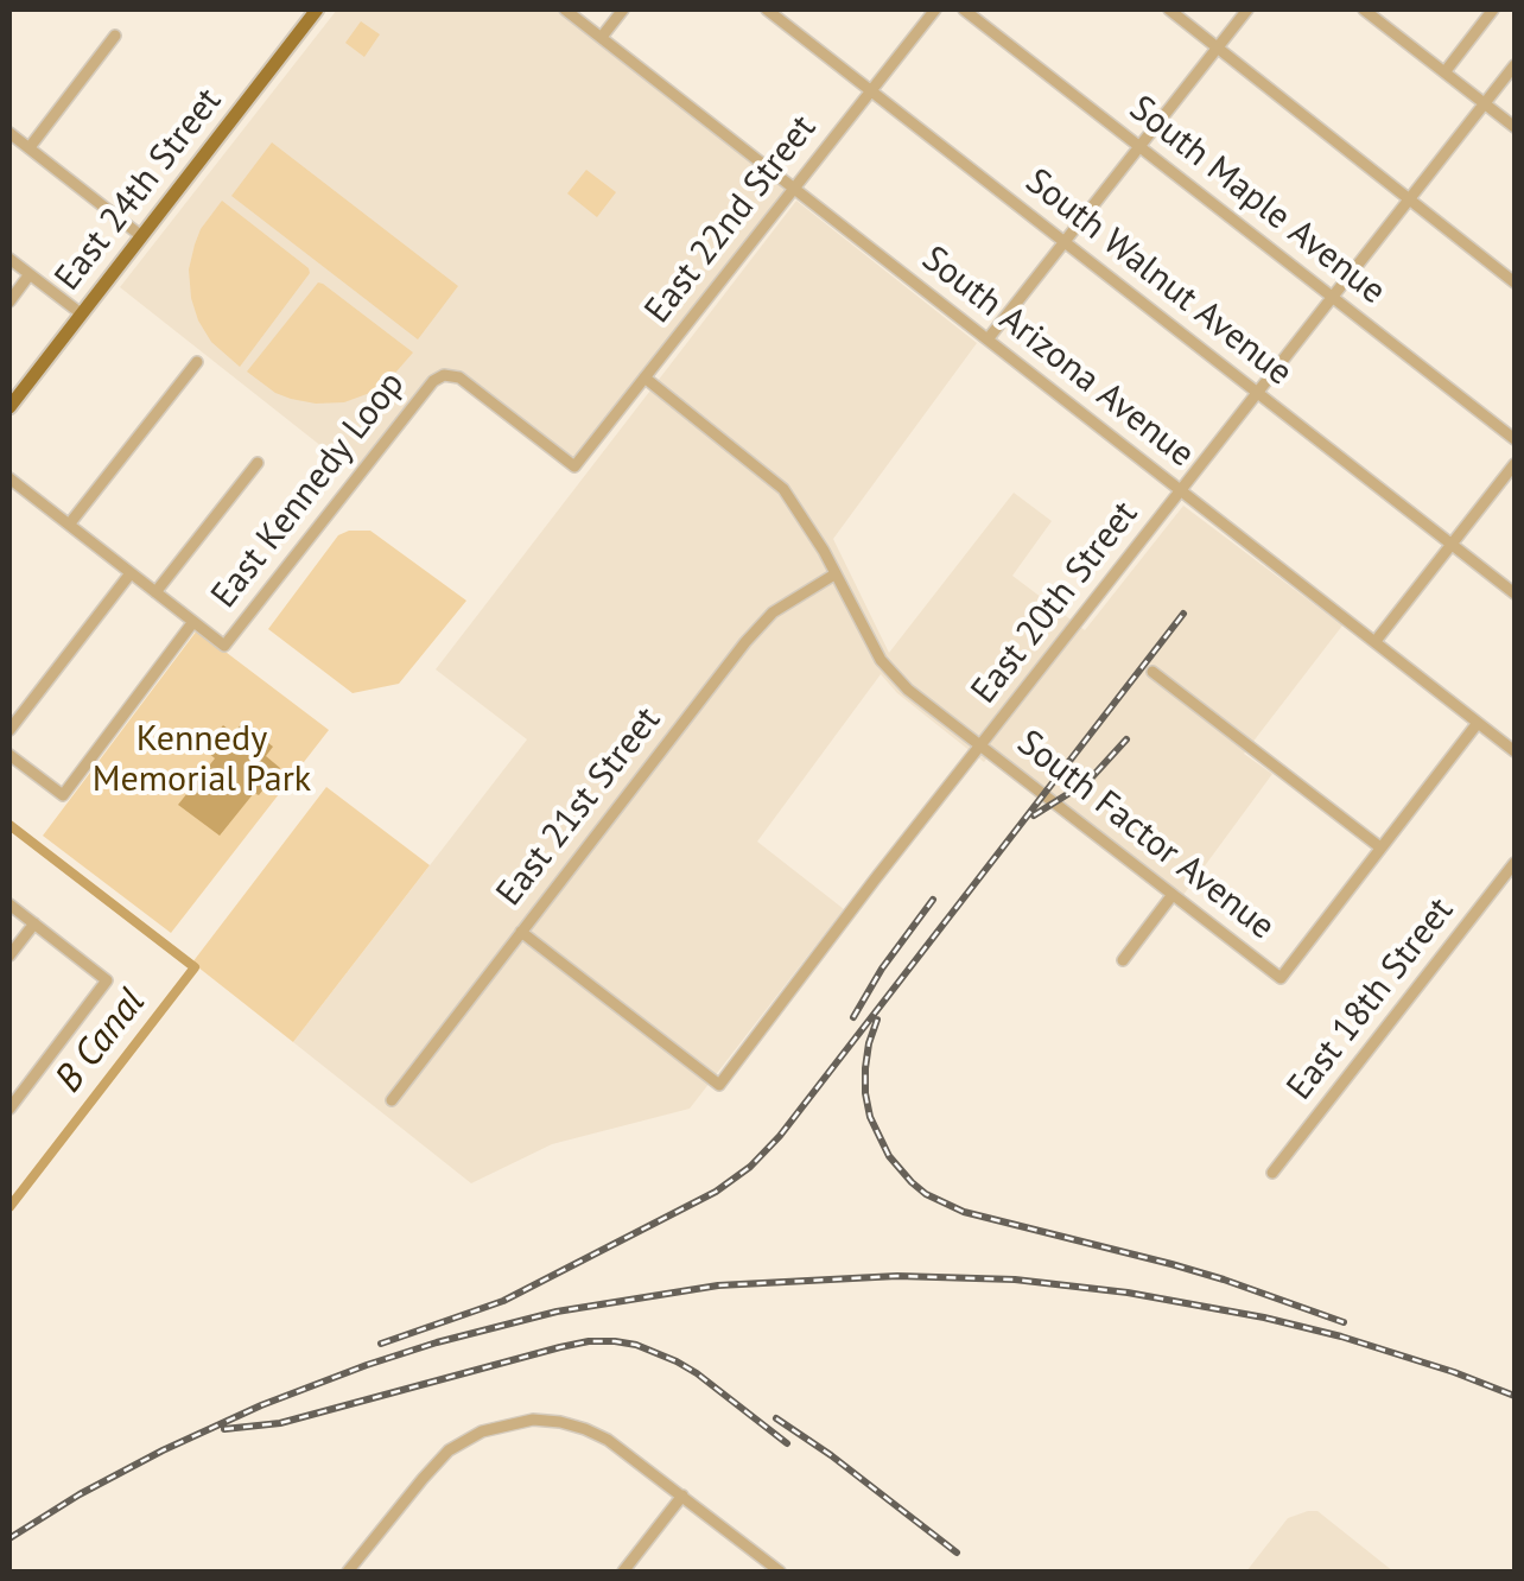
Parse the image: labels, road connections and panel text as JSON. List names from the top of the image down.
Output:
{
  "streets": {
    "main road": ["East 24th Street"],
    "street": [
      "South Maple Avenue",
      "East 22nd Street",
      "South Walnut Avenue",
      "South Arizona Avenue",
      "East Kennedy Loop",
      "East 20th Street",
      "East 21st Street",
      "South Factor Avenue",
      "East 18th Street"
    ]
  },
  "crossings": [
    ["South Maple Avenue", "East 20th Street"],
    ["East 22nd Street", "South Walnut Avenue"],
    ["East 22nd Street", "South Arizona Avenue"],
    ["East 22nd Street", "East Kennedy Loop"],
    ["East 22nd Street", "South Factor Avenue"],
    ["South Walnut Avenue", "East 20th Street"],
    ["South Arizona Avenue", "East 20th Street"],
    ["East 20th Street", "East 21st Street"],
    ["East 20th Street", "South Factor Avenue"],
    ["East 21st Street", "South Factor Avenue"]
  ],
  "water": ["B Canal"],
  "parks": ["Kennedy Memorial Park"]
}
